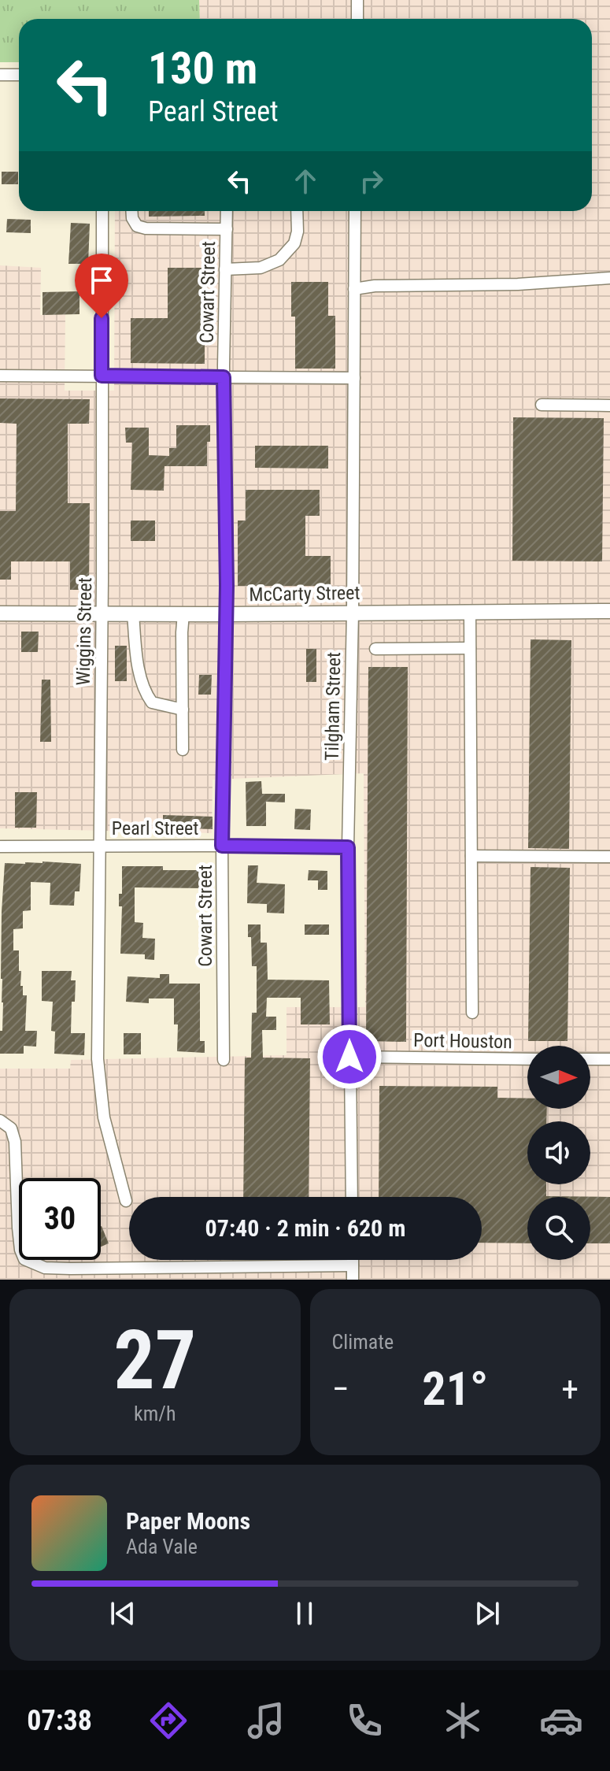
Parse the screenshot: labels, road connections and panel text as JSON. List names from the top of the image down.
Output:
{
  "streets": {
    "main road": ["McCarty Street"],
    "street": [
      "Cowart Street",
      "Wiggins Street",
      "Tilgham Street",
      "Pearl Street",
      "Port Houston"
    ]
  },
  "crossings": [
    ["Cowart Street", "McCarty Street"],
    ["Cowart Street", "Pearl Street"],
    ["McCarty Street", "Wiggins Street"],
    ["McCarty Street", "Tilgham Street"],
    ["Wiggins Street", "Pearl Street"],
    ["Tilgham Street", "Pearl Street"],
    ["Tilgham Street", "Port Houston"]
  ],
  "north": "right",
  "page": {
    "turn": ["130 m", "Pearl Street"],
    "limit": "30",
    "trip": "07:40 · 2 min · 620 m",
    "tile": [
      ["27", "km/h"],
      "Climate"
    ],
    "heat": ["−", "21°", "+"],
    "song": ["Paper Moons", "Ada Vale"],
    "tabs": "07:38"
  }
}
